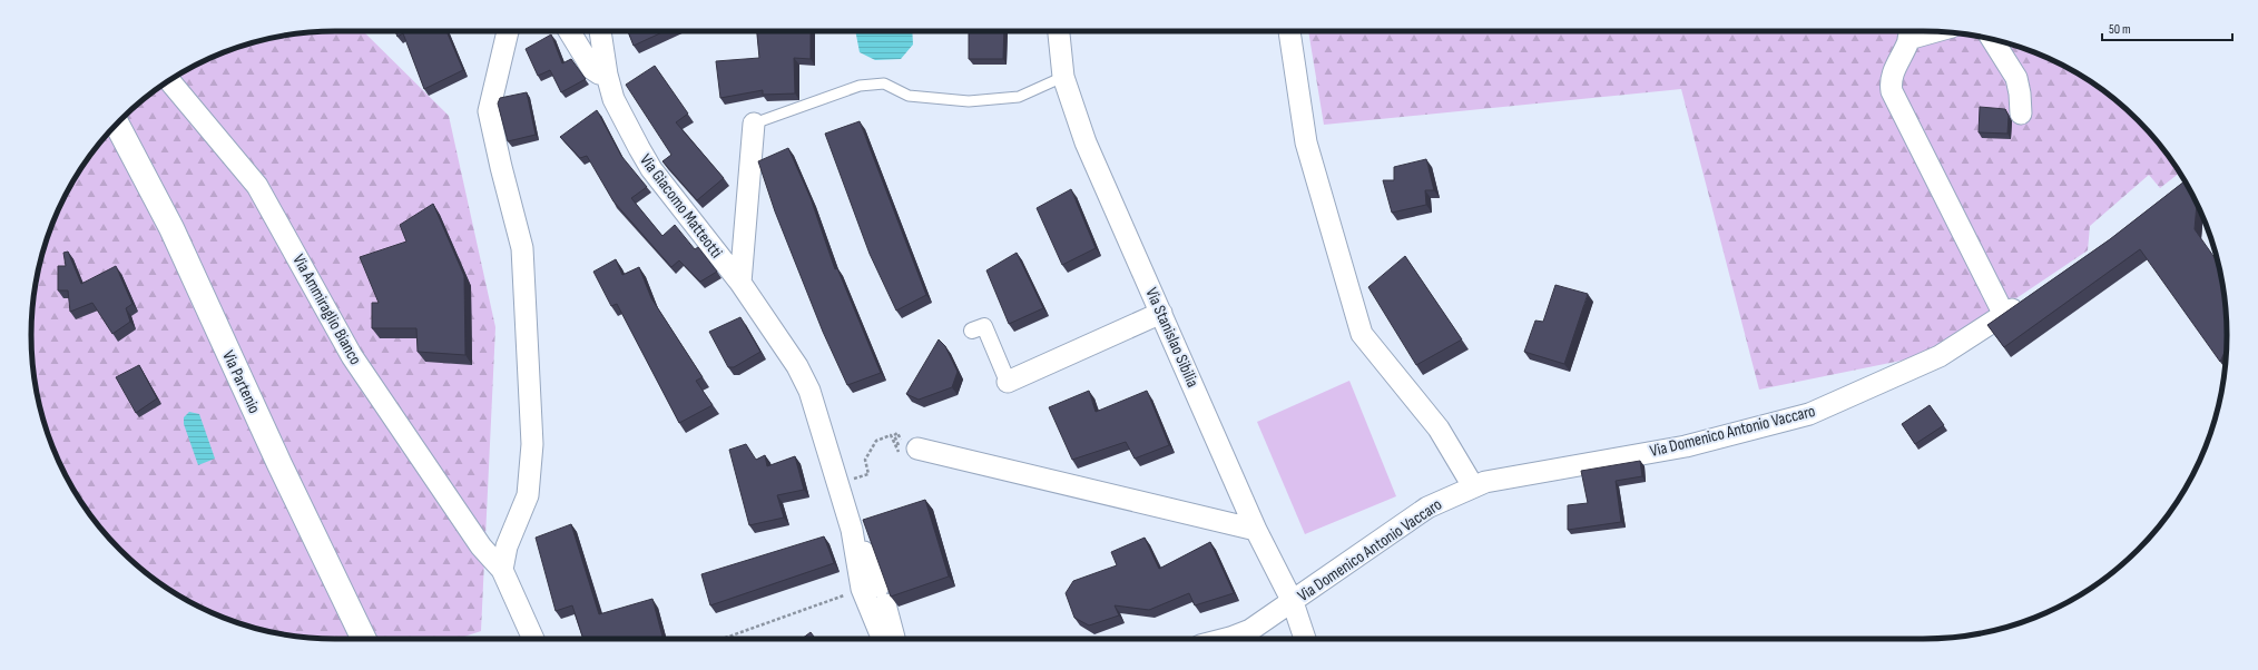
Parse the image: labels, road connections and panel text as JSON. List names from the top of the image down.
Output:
{
  "streets": {
    "main road": ["Via Partenio"],
    "street": [
      "Via Giacomo Matteotti",
      "Via Ammiraglio Bianco",
      "Via Stanislao Sibilia",
      "Via Domenico Antonio Vaccaro"
    ]
  },
  "crossings": [
    ["Via Stanislao Sibilia", "Via Domenico Antonio Vaccaro"]
  ],
  "scale_bar": "50 m"
}
